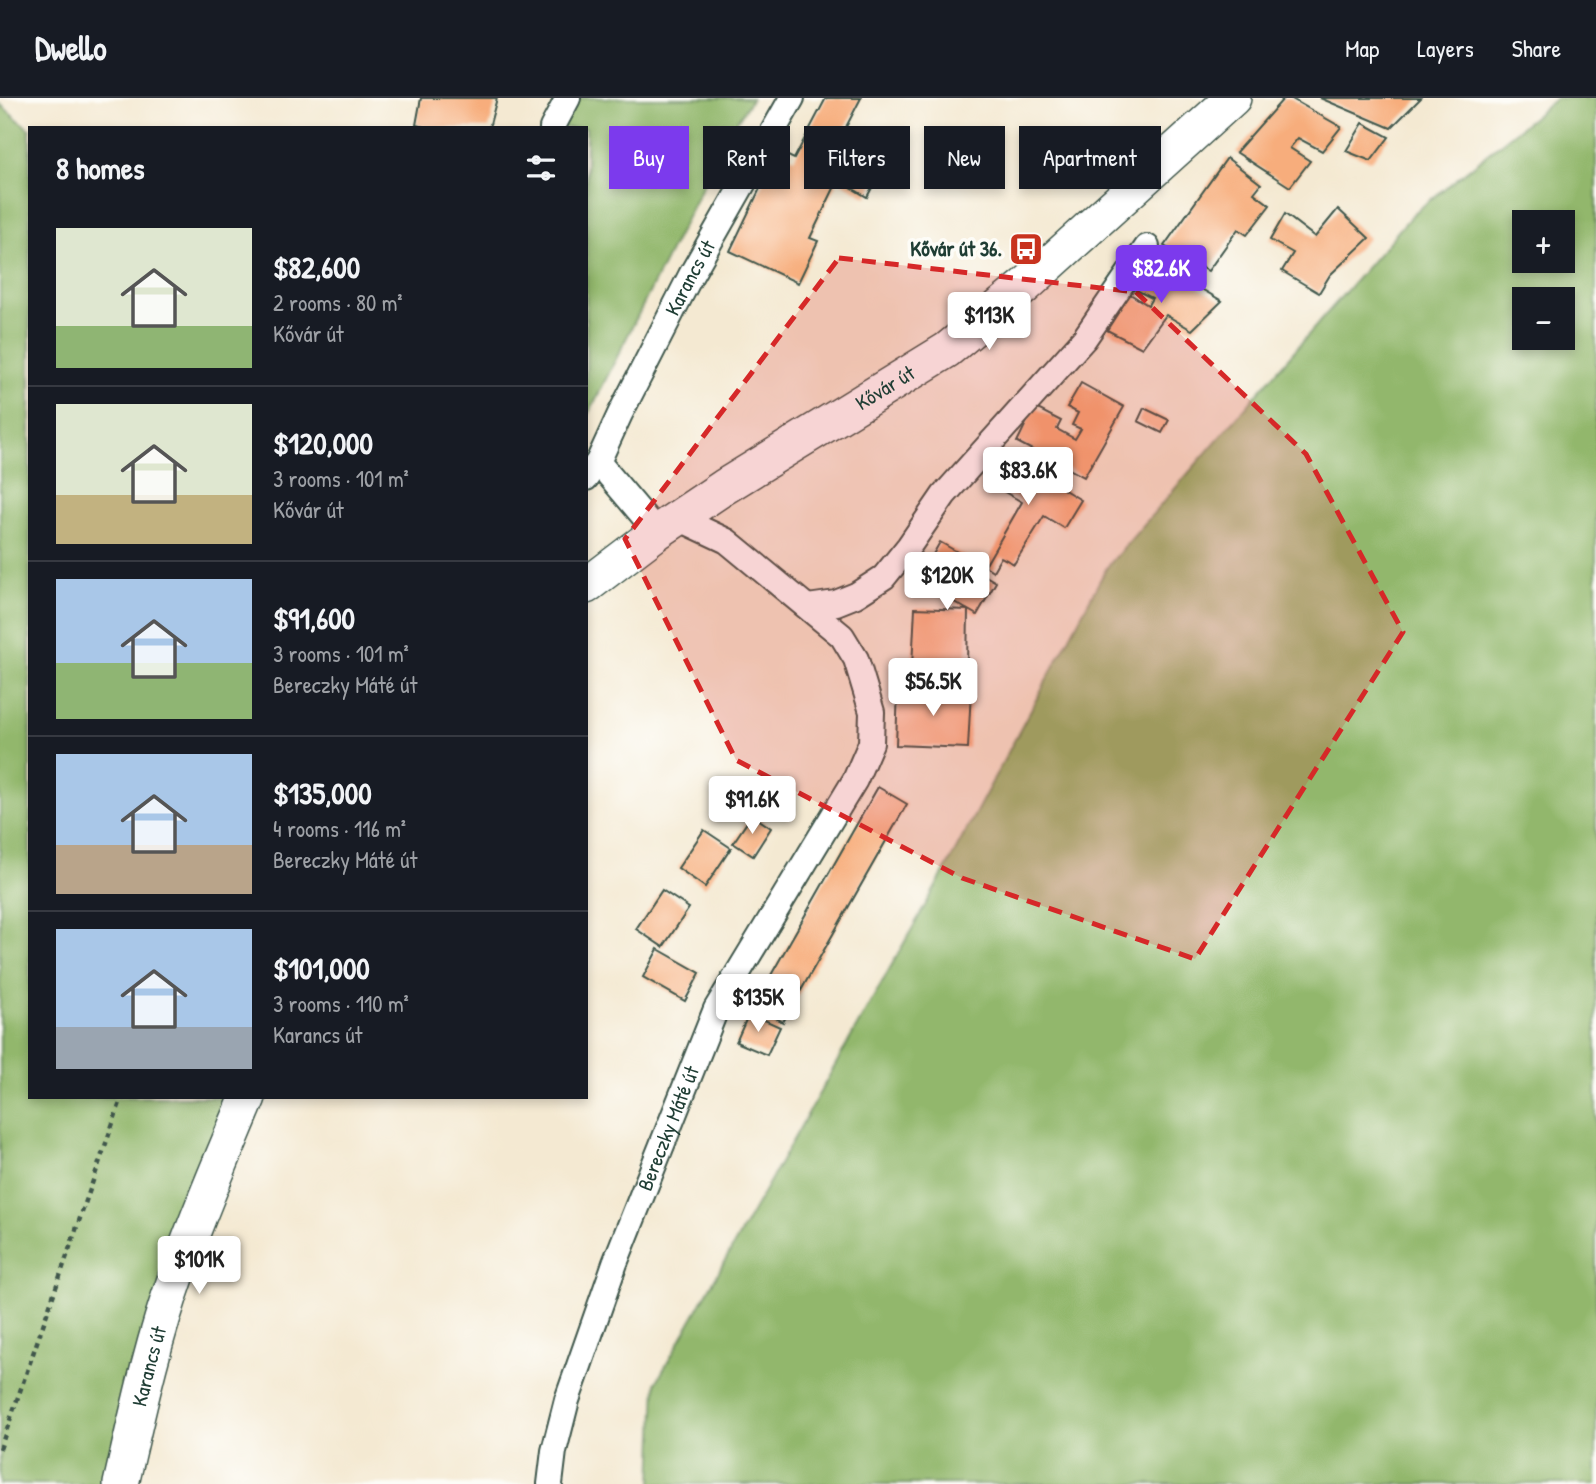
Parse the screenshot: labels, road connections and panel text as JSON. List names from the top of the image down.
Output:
{
  "streets": {
    "main road": ["Karancs út", "Kővár út"],
    "street": ["Bereczky Máté út"]
  },
  "crossings": [
    ["Kővár út", "Bereczky Máté út"]
  ],
  "places": {
    "bus stop": ["Kővár út 36."]
  },
  "page": {
    "header": "Dwello",
    "nav": ["Map", "Layers", "Share"],
    "chip": [
      "Buy",
      "Rent",
      "Filters",
      "New",
      "Apartment"
    ],
    "heading": "8 homes",
    "map_buttons": ["+", "−"],
    "list": [
      {
        "name": "$82,600",
        "note": "2 rooms · 80 m² · Kővár út"
      },
      {
        "name": "$120,000",
        "note": "3 rooms · 101 m² · Kővár út"
      },
      {
        "name": "$91,600",
        "note": "3 rooms · 101 m² · Bereczky Máté út"
      },
      {
        "name": "$135,000",
        "note": "4 rooms · 116 m² · Bereczky Máté út"
      },
      {
        "name": "$101,000",
        "note": "3 rooms · 110 m² · Karancs út"
      }
    ],
    "price": [
      "$82.6K",
      "$113K",
      "$83.6K",
      "$120K",
      "$56.5K",
      "$91.6K",
      "$135K",
      "$101K"
    ]
  }
}
